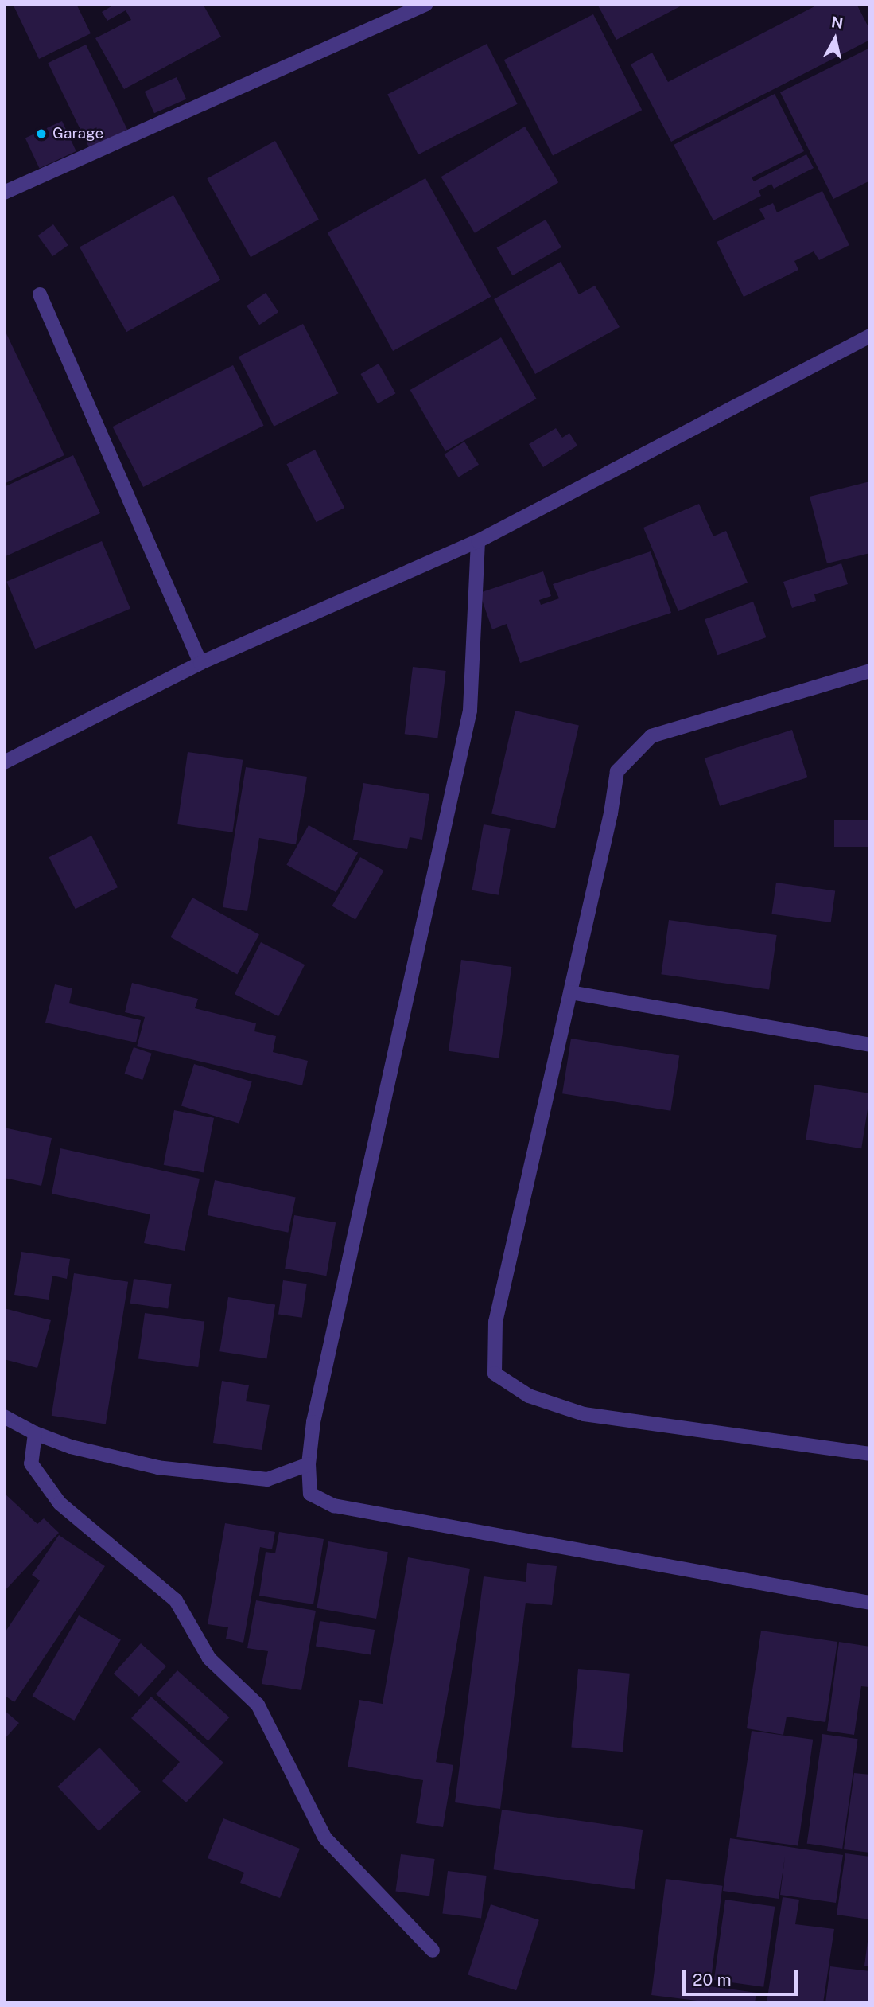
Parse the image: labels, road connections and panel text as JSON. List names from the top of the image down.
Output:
{
  "places": ["Garage"],
  "scale_bar": "20 m",
  "north": "top"
}
